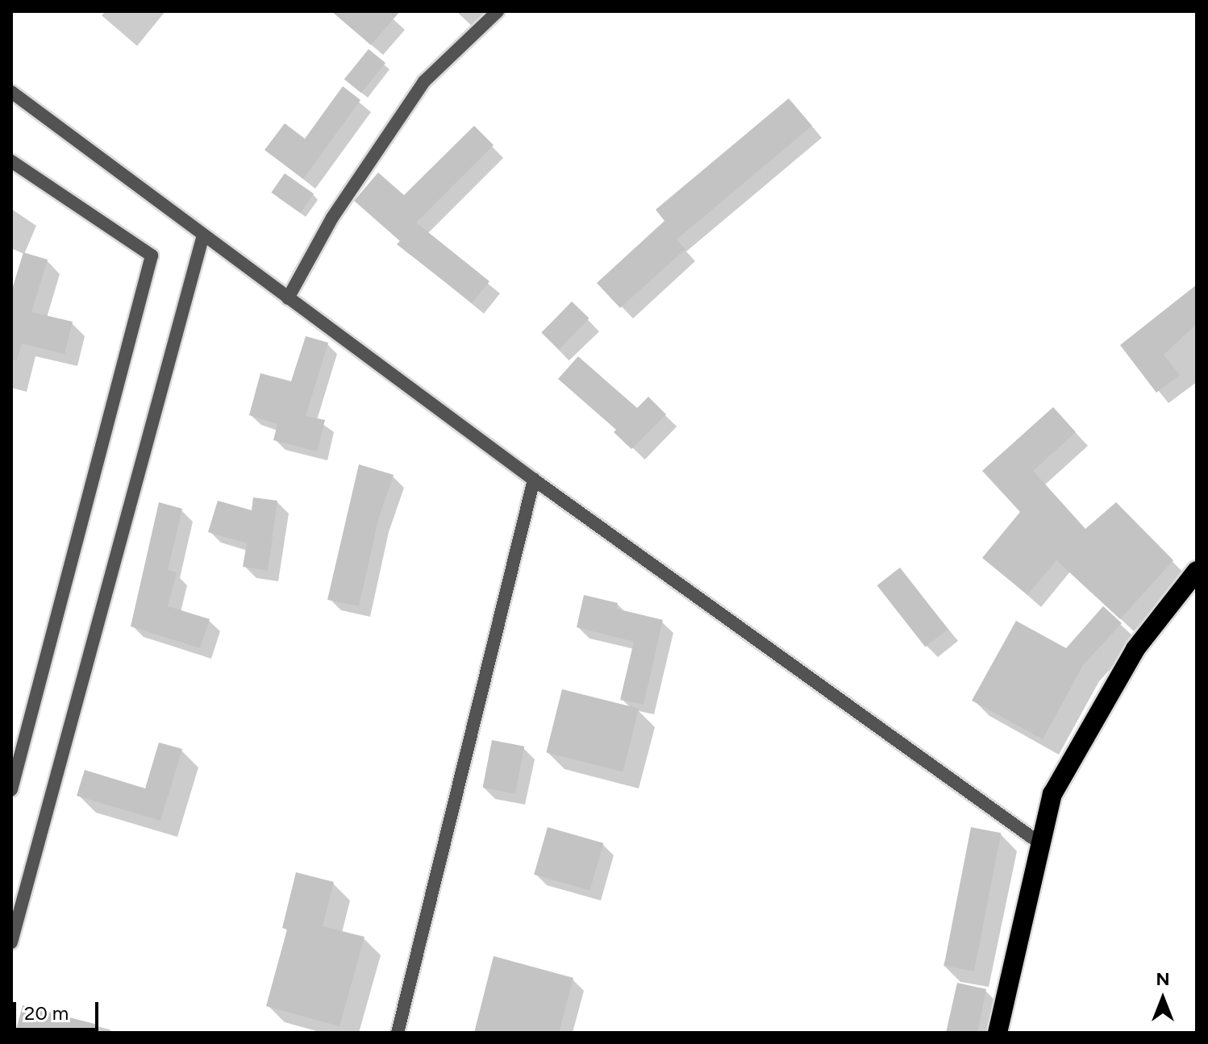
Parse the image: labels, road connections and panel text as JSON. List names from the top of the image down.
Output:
{
  "scale_bar": "20 m",
  "north": "top"
}
